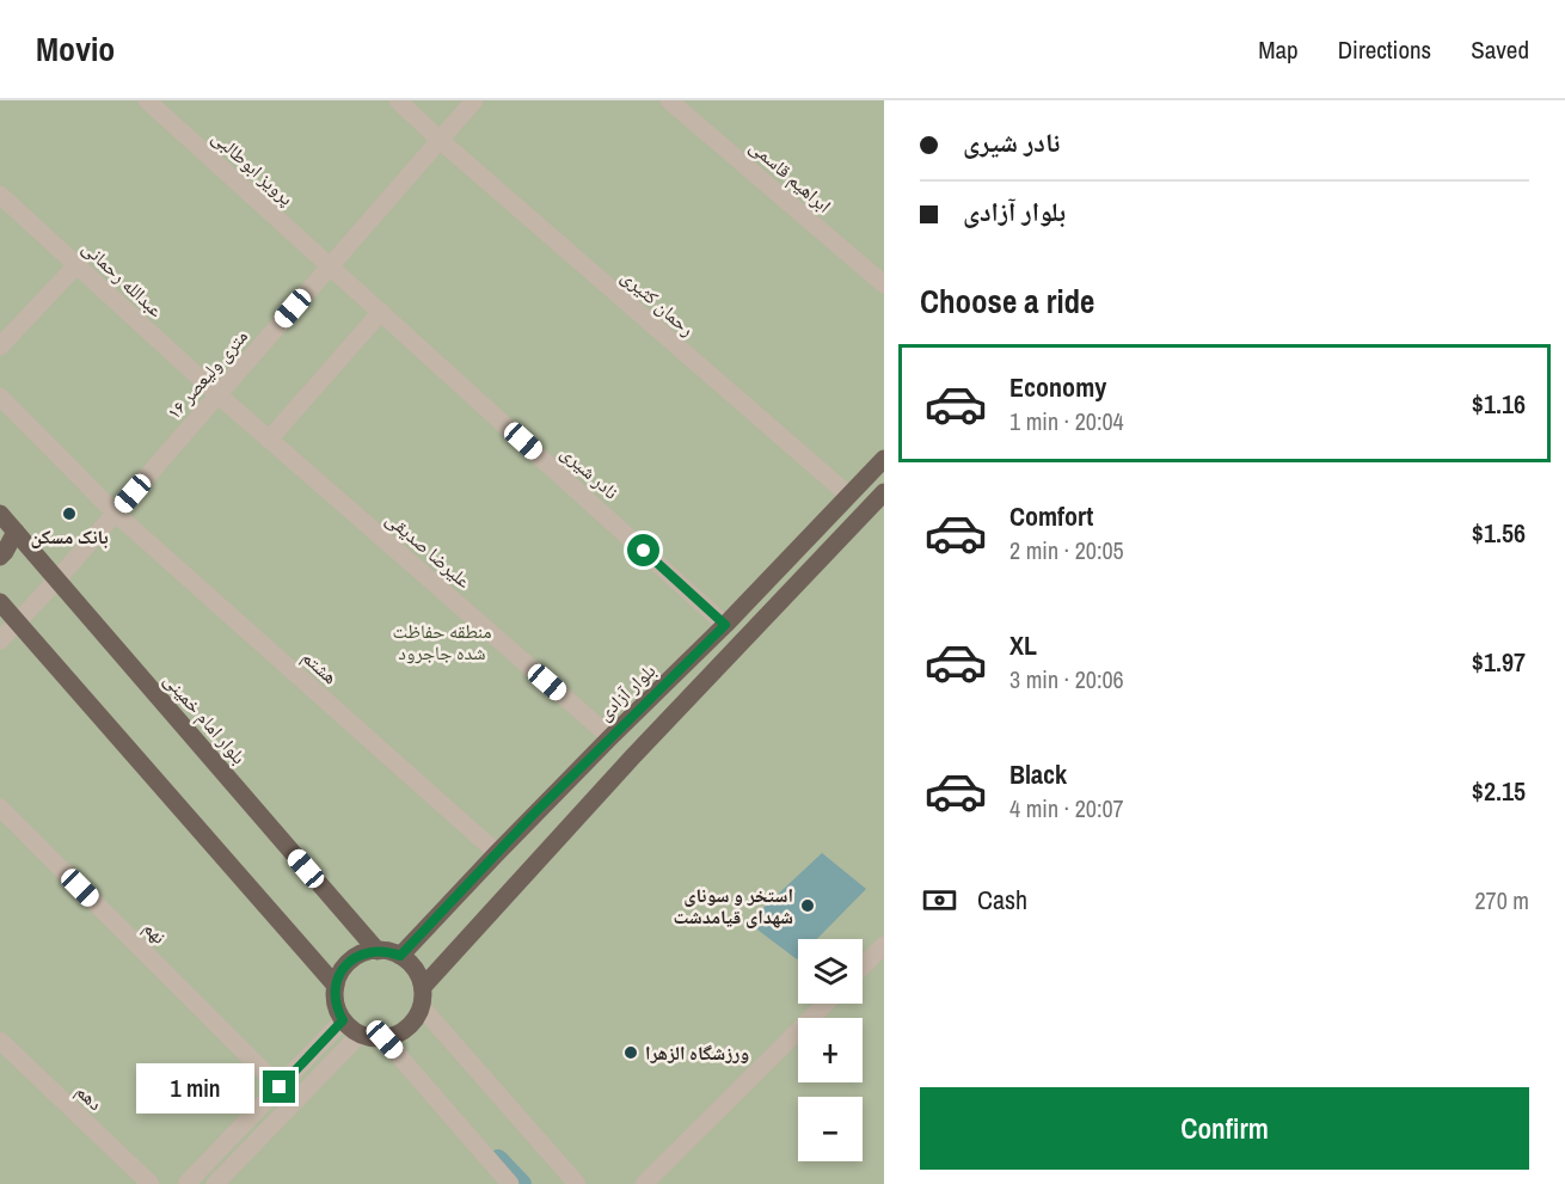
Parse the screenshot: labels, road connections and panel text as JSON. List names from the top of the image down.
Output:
{
  "streets": {
    "main road": ["بلوار آزادی", "بلوار امام خمینی"],
    "street": [
      "پرویز ابوطالبی",
      "ابراهیم قاسمی",
      "عبدالله رحمانی",
      "رحمان کثیری",
      "۱۶ متری ولیعصر",
      "نادر شیری",
      "علیرضا صدیقی",
      "هشتم",
      "نهم",
      "دهم"
    ]
  },
  "crossings": [
    ["پرویز ابوطالبی", "۱۶ متری ولیعصر"],
    ["پرویز ابوطالبی", "نادر شیری"],
    ["عبدالله رحمانی", "۱۶ متری ولیعصر"],
    ["عبدالله رحمانی", "علیرضا صدیقی"],
    ["رحمان کثیری", "۱۶ متری ولیعصر"],
    ["رحمان کثیری", "بلوار آزادی"],
    ["۱۶ متری ولیعصر", "نادر شیری"],
    ["۱۶ متری ولیعصر", "علیرضا صدیقی"],
    ["۱۶ متری ولیعصر", "هشتم"],
    ["۱۶ متری ولیعصر", "بلوار امام خمینی"],
    ["نادر شیری", "بلوار آزادی"],
    ["علیرضا صدیقی", "بلوار آزادی"],
    ["هشتم", "بلوار آزادی"],
    ["بلوار آزادی", "بلوار امام خمینی"]
  ],
  "parks": ["منطقه حفاظت شده جاجرود"],
  "places": ["بانک مسکن", "استخر و سونای شهدای قیامدشت", "ورزشگاه الزهرا"],
  "page": {
    "header": "Movio",
    "nav": ["Map", "Directions", "Saved"],
    "banner": ["نادر شیری", "بلوار آزادی"],
    "heading": "Choose a ride",
    "list": [
      {
        "name": "Economy",
        "note": "1 min · 20:04",
        "value": "$1.16"
      },
      {
        "name": "Comfort",
        "note": "2 min · 20:05",
        "value": "$1.56"
      },
      {
        "name": "XL",
        "note": "3 min · 20:06",
        "value": "$1.97"
      },
      {
        "name": "Black",
        "note": "4 min · 20:07",
        "value": "$2.15"
      }
    ],
    "pay": ["Cash", "270 m"],
    "map_buttons": ["+", "−"],
    "bubble": "1 min",
    "buttons": "Confirm"
  }
}
